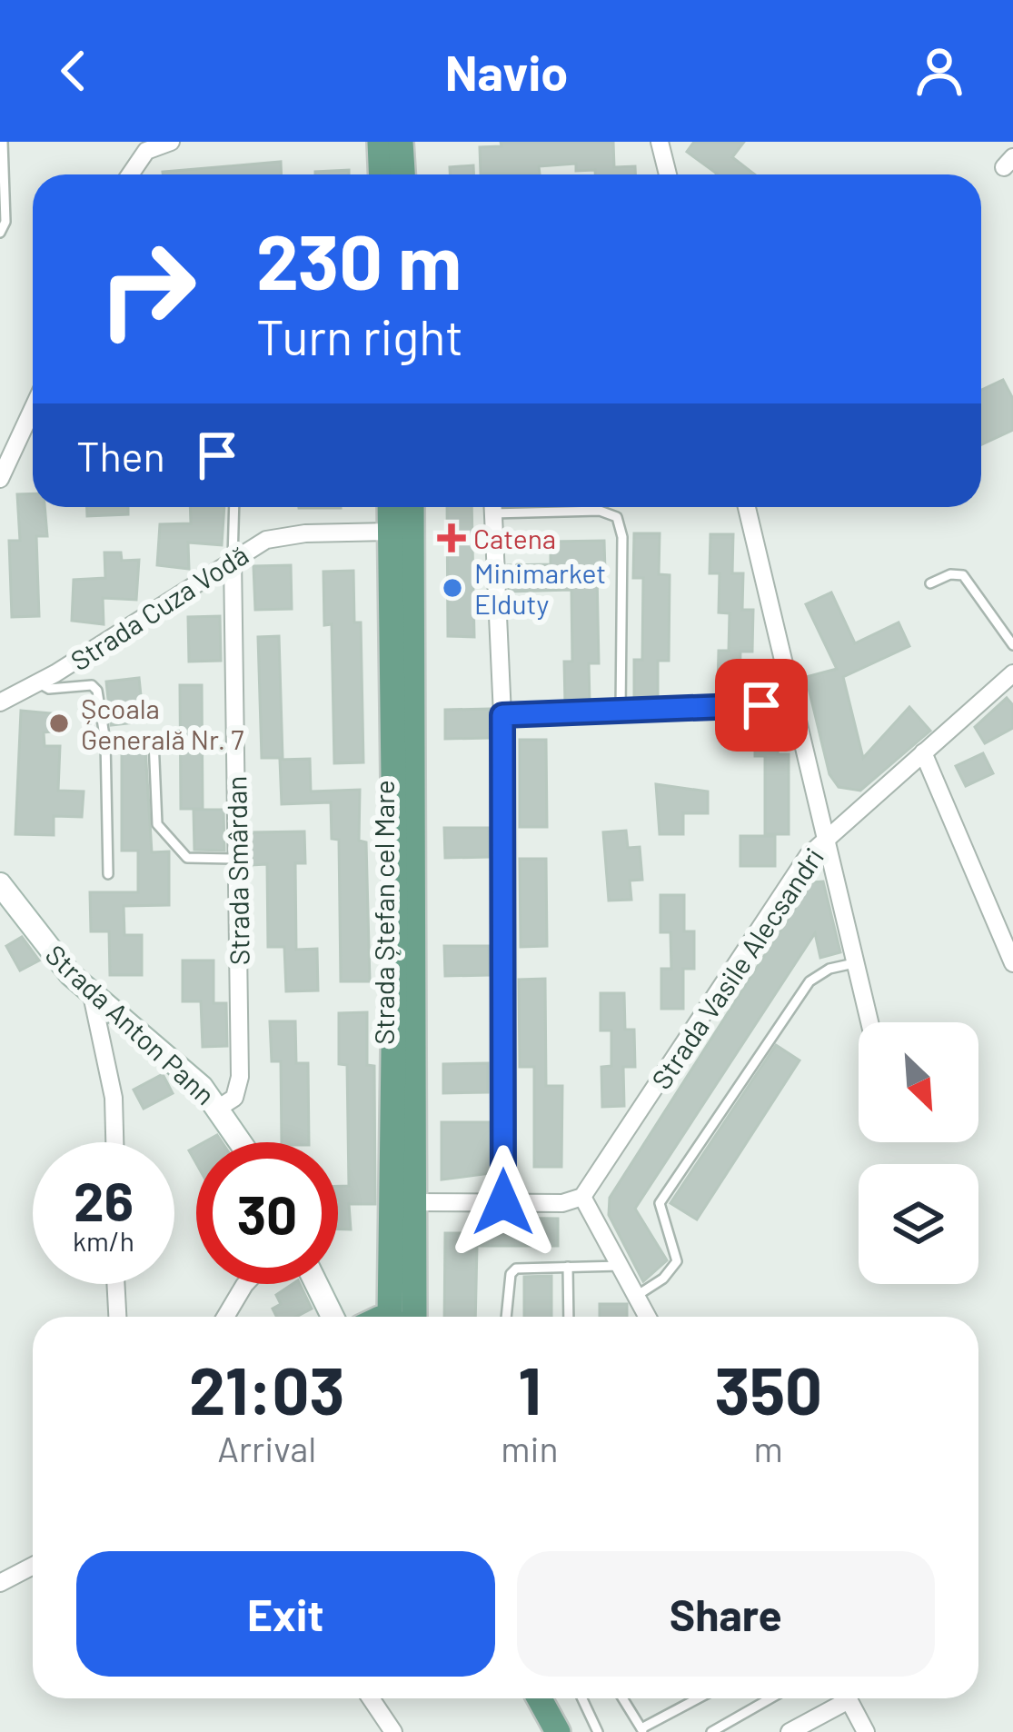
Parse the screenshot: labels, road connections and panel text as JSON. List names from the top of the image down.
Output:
{
  "streets": {
    "main road": ["Strada Ștefan cel Mare", "Strada Anton Pann"],
    "street": ["Strada Cuza Vodă", "Strada Smârdan", "Strada Vasile Alecsandri"]
  },
  "crossings": [
    ["Strada Cuza Vodă", "Strada Smârdan"],
    ["Strada Cuza Vodă", "Strada Ștefan cel Mare"],
    ["Strada Smârdan", "Strada Anton Pann"]
  ],
  "places": {
    "health": ["Catena"],
    "other": ["Minimarket Elduty", "Școala Generală Nr. 7"]
  },
  "north": "bottom right",
  "page": {
    "header": "Navio",
    "turn": ["230 m", "Turn right"],
    "then": "Then",
    "speed": "26 km/h",
    "limit": "30",
    "eta": [
      "21:03",
      "Arrival",
      "1",
      "min",
      "350",
      "m"
    ],
    "buttons": ["Exit", "Share"]
  }
}
